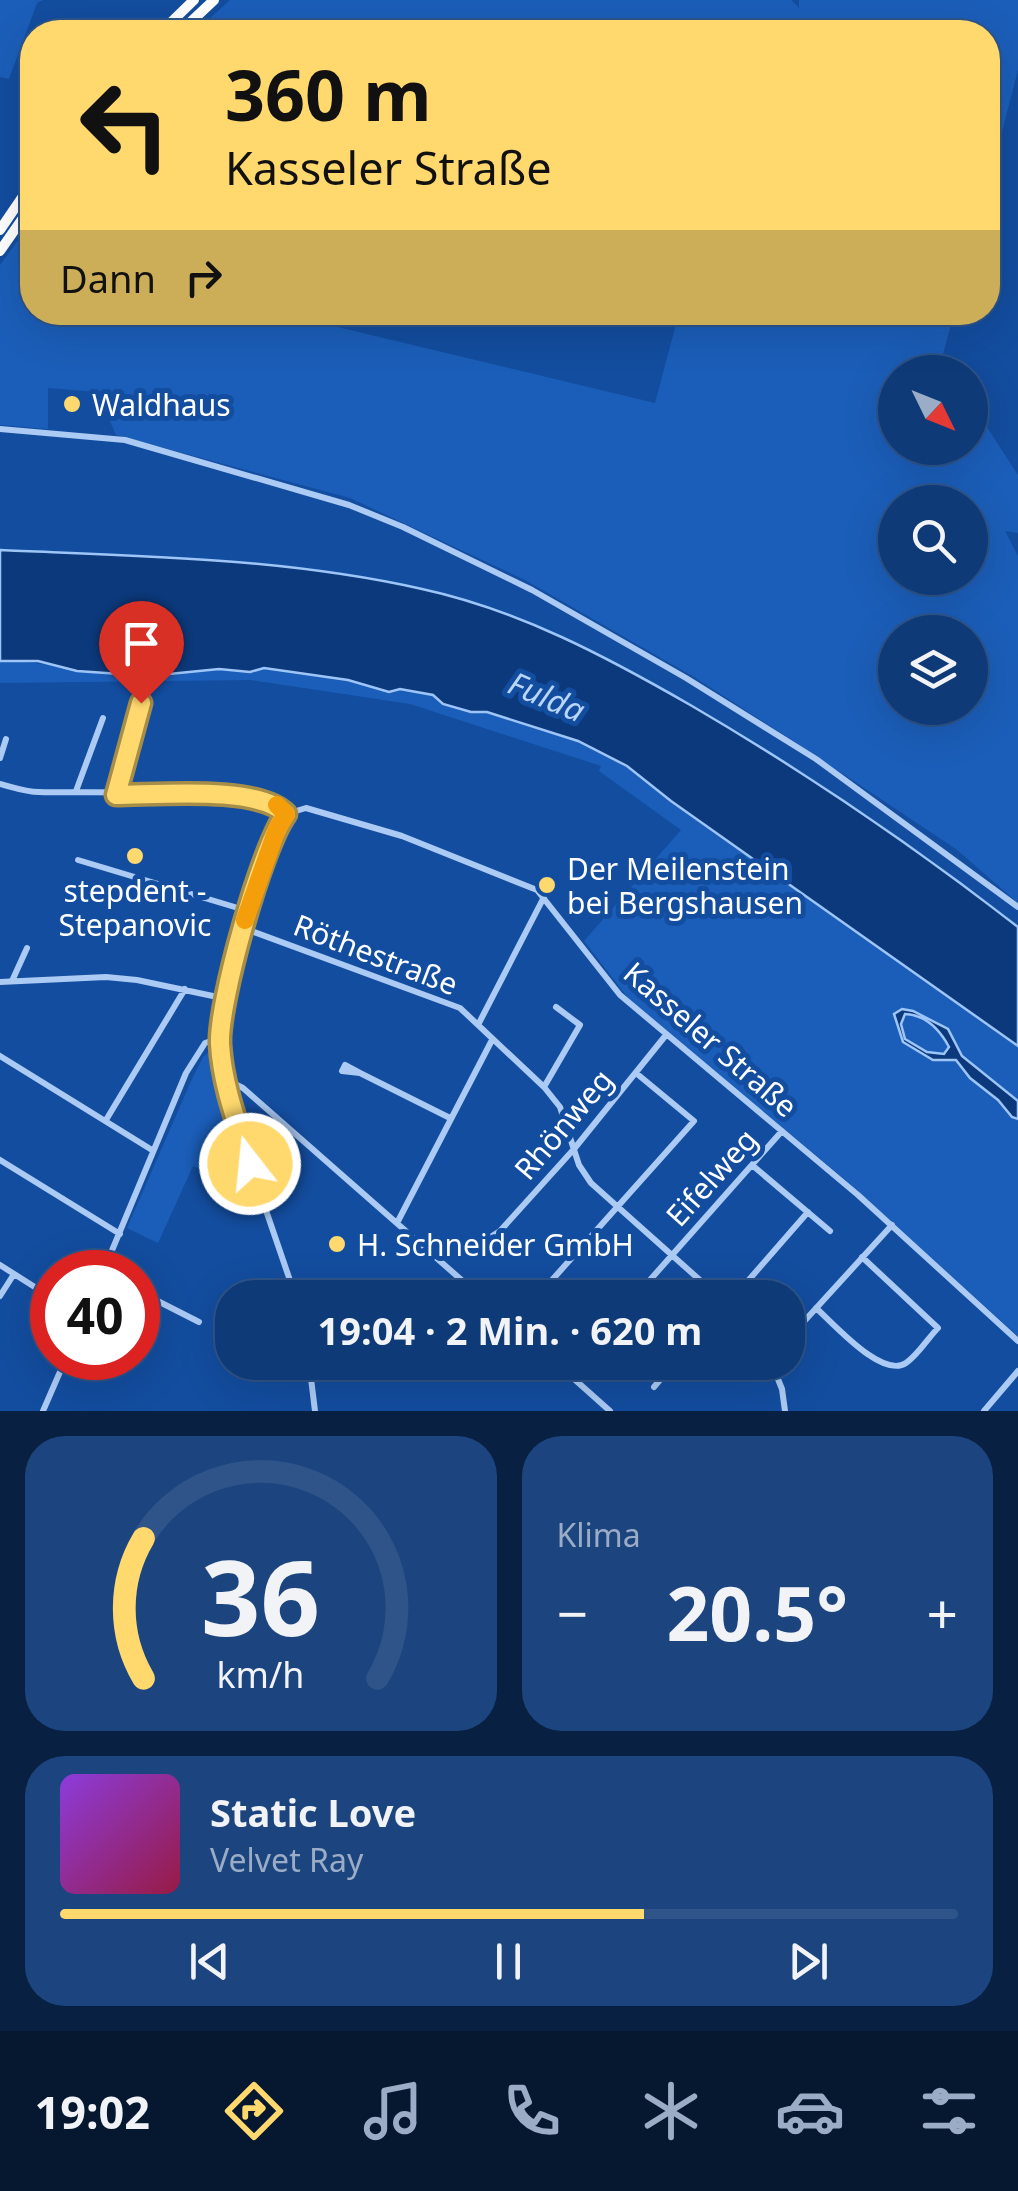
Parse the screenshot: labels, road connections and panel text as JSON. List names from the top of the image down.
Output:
{
  "streets": {
    "street": [
      "Röthestraße",
      "Kasseler Straße",
      "Rhönweg",
      "Eifelweg"
    ]
  },
  "crossings": [
    ["Röthestraße", "Rhönweg"],
    ["Röthestraße", "Eifelweg"],
    ["Kasseler Straße", "Rhönweg"],
    ["Kasseler Straße", "Eifelweg"]
  ],
  "water": ["Fulda"],
  "places": [
    "Waldhaus",
    "stepdent - Stepanovic",
    "Der Meilenstein bei Bergshausen",
    "H. Schneider GmbH"
  ],
  "north": "bottom right",
  "page": {
    "turn": ["360 m", "Kasseler Straße"],
    "then": "Dann",
    "limit": "40",
    "trip": "19:04 · 2 Min. · 620 m",
    "tile": "Klima",
    "heat": ["−", "20.5°", "+"],
    "song": ["Static Love", "Velvet Ray"],
    "tabs": "19:02",
    "gauge": ["36", "km/h"]
  }
}
